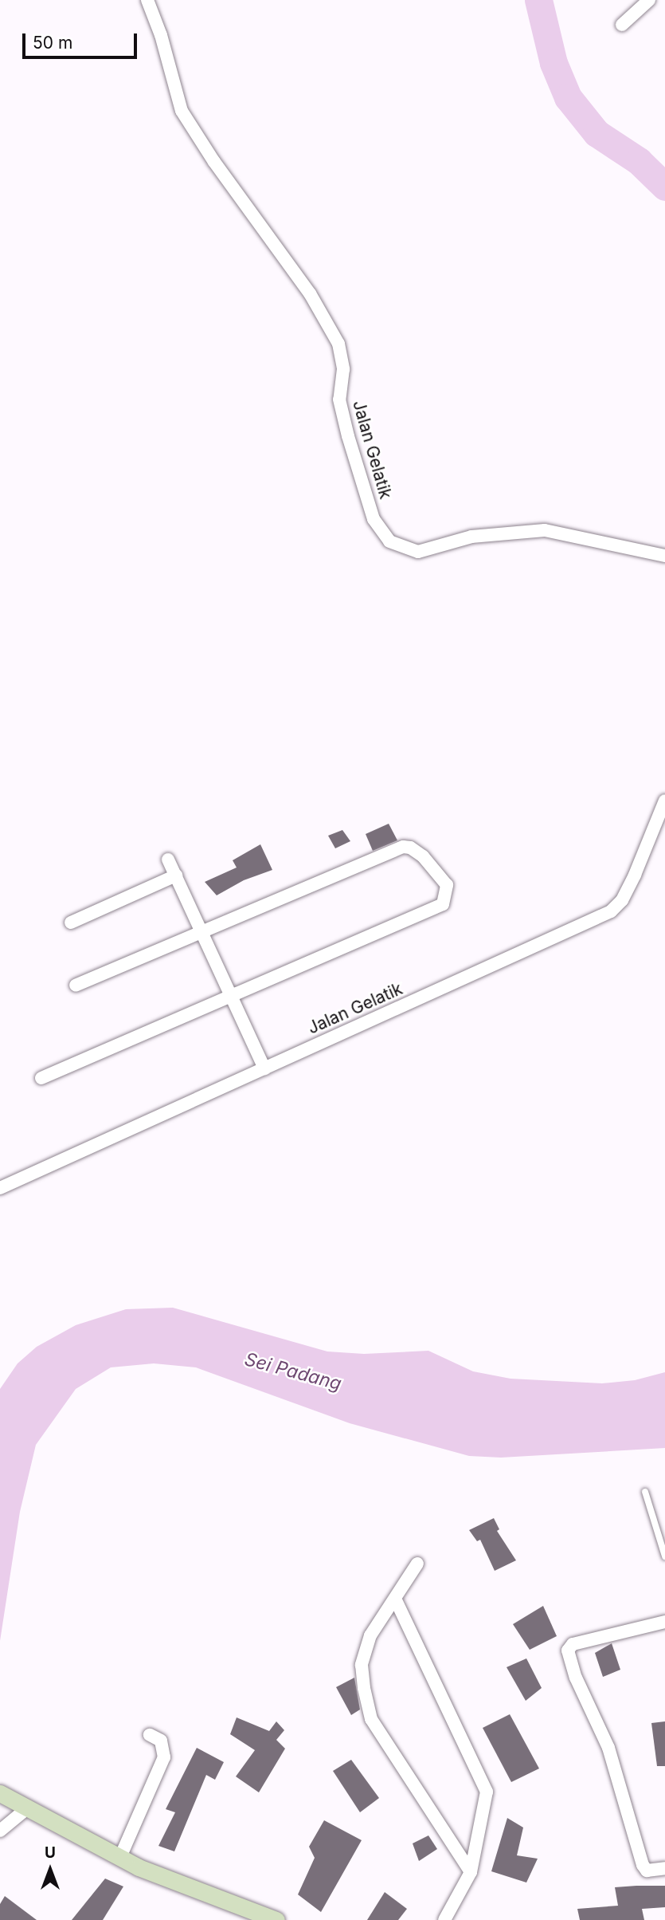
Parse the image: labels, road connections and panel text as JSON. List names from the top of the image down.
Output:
{
  "streets": {
    "street": ["Jalan Gelatik"]
  },
  "water": ["Sei Padang"],
  "scale_bar": "50 m",
  "north": "top"
}
